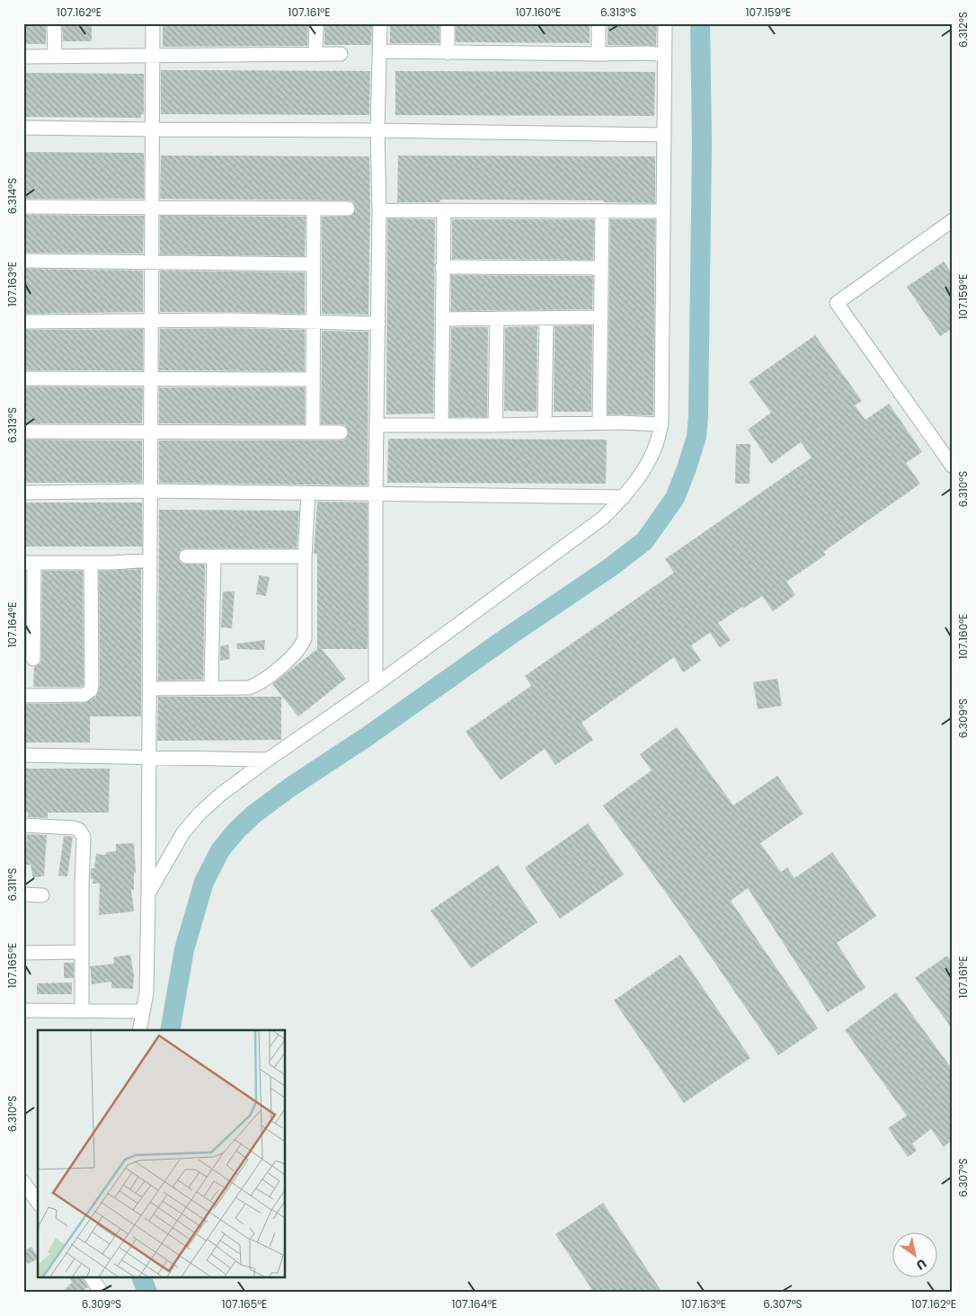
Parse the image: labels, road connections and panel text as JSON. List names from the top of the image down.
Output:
{
  "north": "bottom right",
  "coordinates": [
    "107.162°E",
    "107.161°E",
    "107.160°E",
    "6.313°S",
    "107.159°E",
    "6.312°S",
    "6.314°S",
    "107.163°E",
    "6.310°S",
    "107.164°E",
    "6.309°S",
    "6.311°S",
    "107.165°E",
    "6.307°S"
  ]
}
